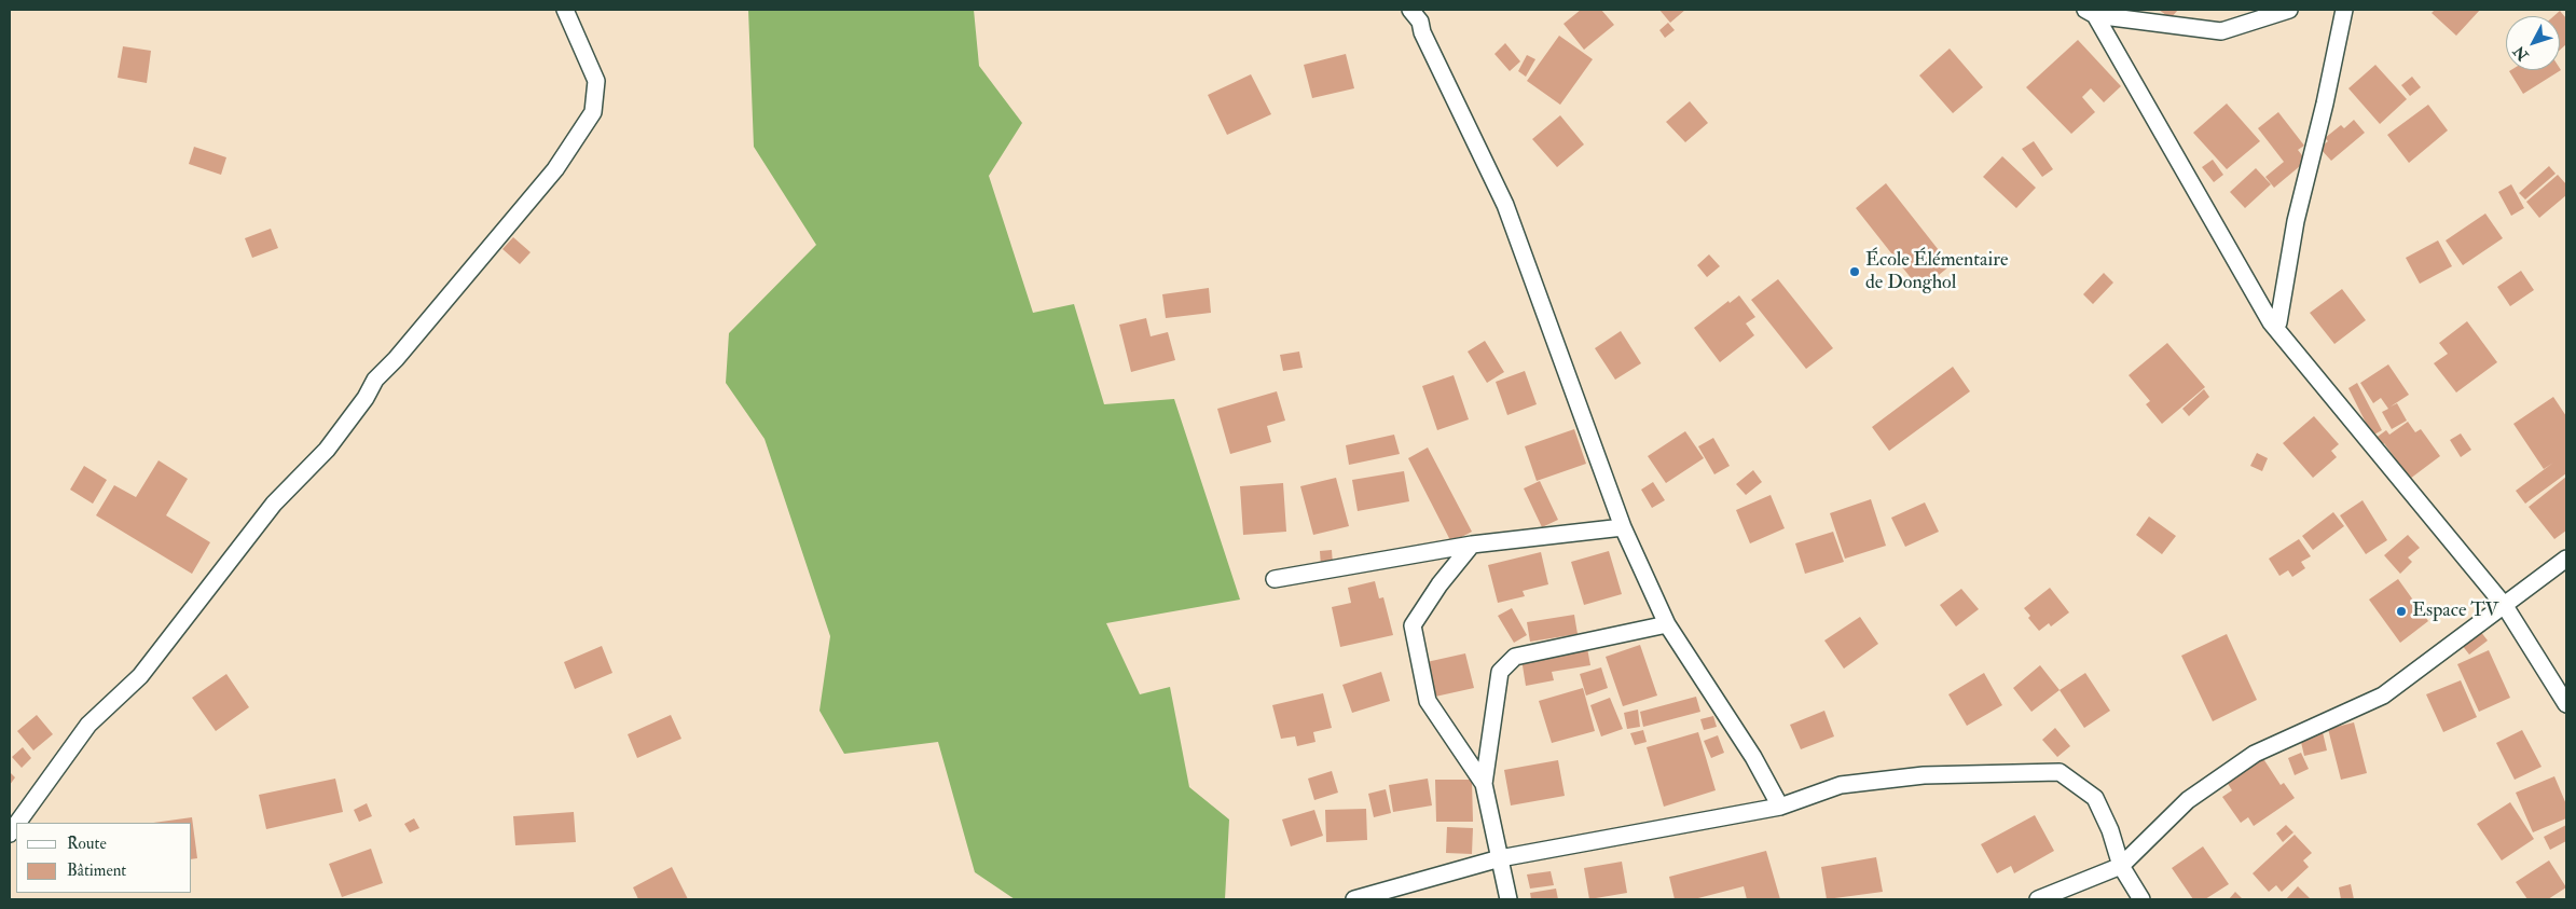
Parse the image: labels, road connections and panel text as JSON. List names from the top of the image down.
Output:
{
  "places": ["École Élémentaire de Donghol", "Espace TV"],
  "legend": ["Route", "Bâtiment"],
  "north": "bottom left"
}
